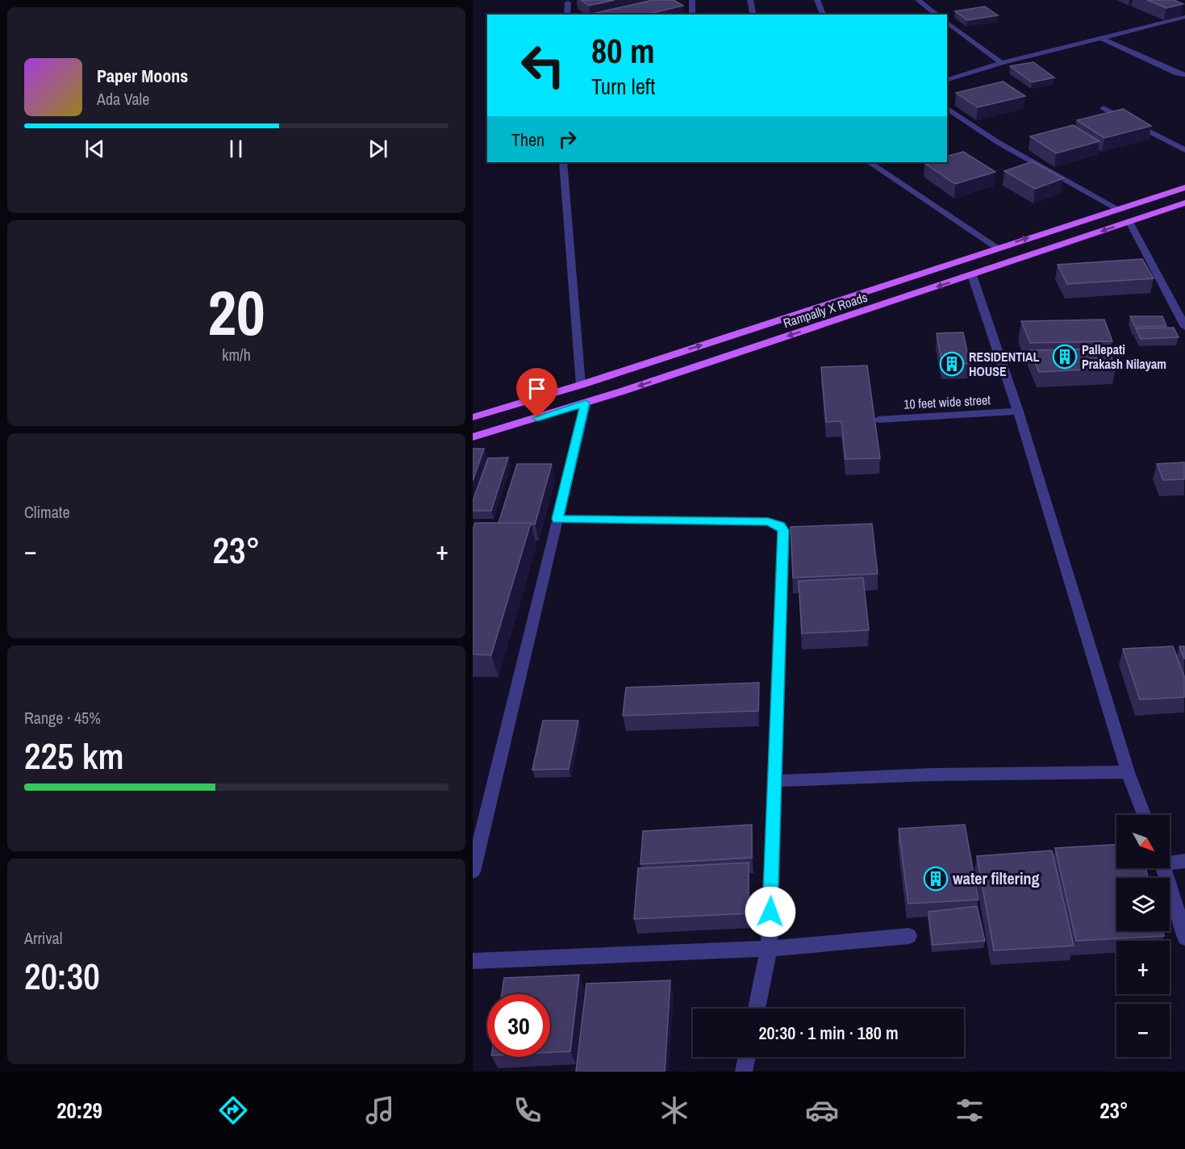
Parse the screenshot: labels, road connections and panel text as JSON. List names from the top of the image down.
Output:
{
  "streets": {
    "main road": ["Rampally X Roads"],
    "street": ["10 feet wide street"]
  },
  "places": {
    "building": ["Pallepati Prakash Nilayam", "RESIDENTIAL HOUSE", "water filtering"]
  },
  "north": "bottom right",
  "page": {
    "turn": ["80 m", "Turn left"],
    "song": ["Paper Moons", "Ada Vale"],
    "then": "Then",
    "tile": [
      ["20", "km/h"],
      "Climate",
      ["Range · 45%", "225 km"],
      ["Arrival", "20:30"]
    ],
    "heat": ["−", "23°", "+"],
    "map_buttons": ["+", "−"],
    "limit": "30",
    "trip": "20:30 · 1 min · 180 m",
    "tabs": ["20:29", "23°"]
  }
}
